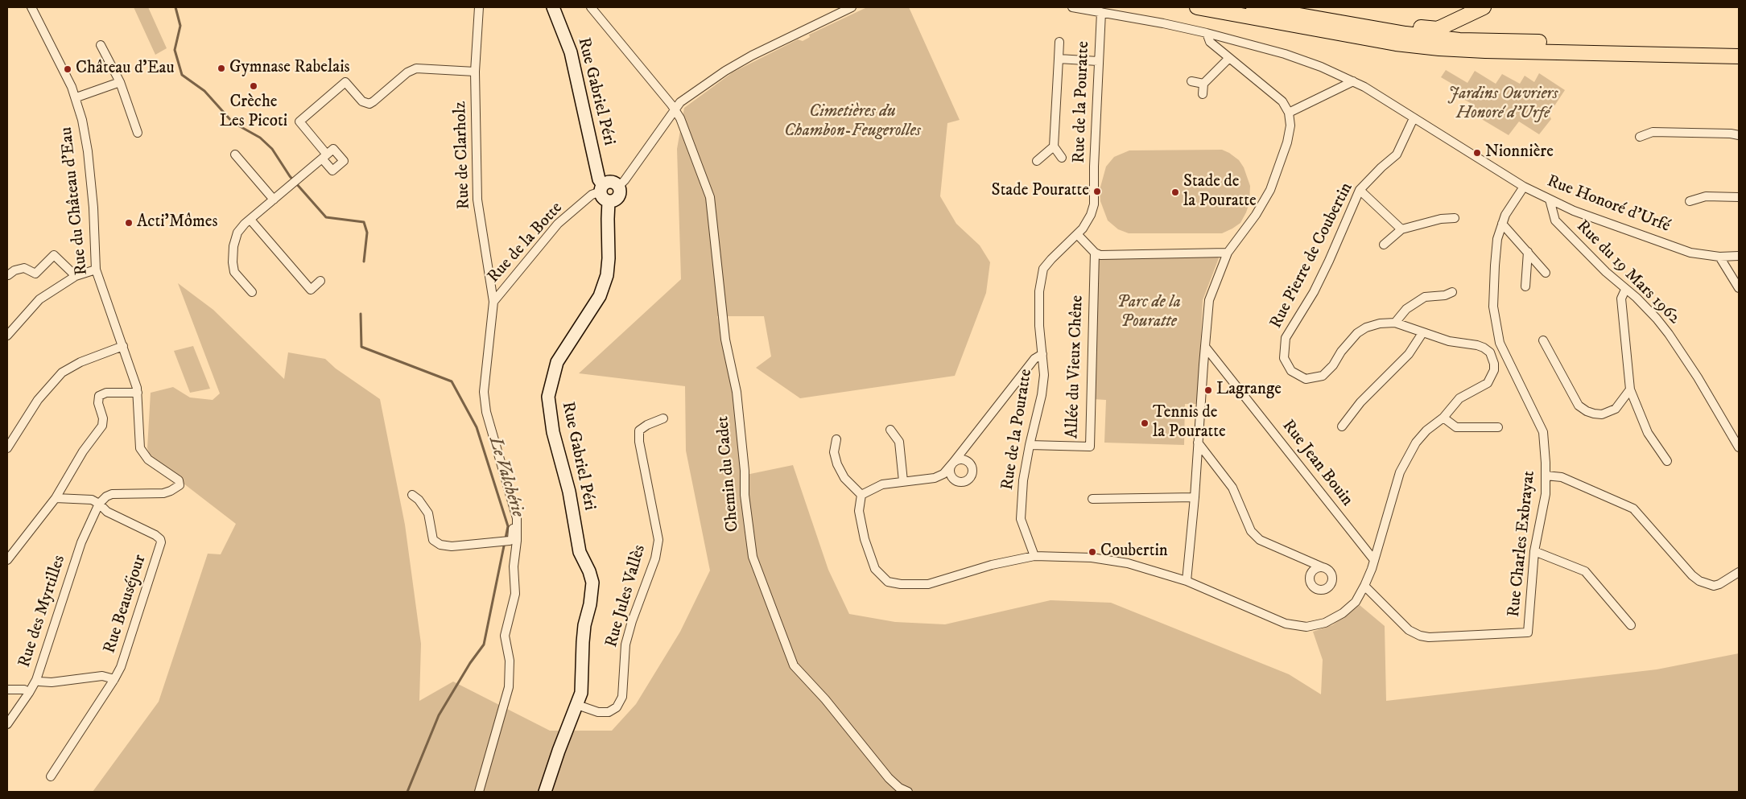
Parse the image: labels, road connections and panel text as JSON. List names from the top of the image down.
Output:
{
  "streets": {
    "main road": ["Rue Gabriel Péri"],
    "street": [
      "Rue de la Pouratte",
      "Rue de Clarholz",
      "Rue du Château d'Eau",
      "Rue Honoré d'Urfé",
      "Rue de la Botte",
      "Rue Pierre de Coubertin",
      "Rue du 19 Mars 1962",
      "Allée du Vieux Chêne",
      "Rue Jean Bouin",
      "Chemin du Cadet",
      "Rue Charles Exbrayat",
      "Rue Jules Vallès",
      "Rue Beauséjour",
      "Rue des Myrtilles"
    ]
  },
  "crossings": [
    ["Rue Gabriel Péri", "Rue de la Botte"],
    ["Rue Gabriel Péri", "Rue Jules Vallès"],
    ["Rue de la Pouratte", "Rue Honoré d'Urfé"],
    ["Rue de la Pouratte", "Rue Pierre de Coubertin"],
    ["Rue de la Pouratte", "Allée du Vieux Chêne"],
    ["Rue de Clarholz", "Rue de la Botte"],
    ["Rue du Château d'Eau", "Rue Beauséjour"],
    ["Rue du Château d'Eau", "Rue des Myrtilles"],
    ["Rue Honoré d'Urfé", "Rue Pierre de Coubertin"],
    ["Rue Honoré d'Urfé", "Rue du 19 Mars 1962"],
    ["Rue Honoré d'Urfé", "Rue Charles Exbrayat"],
    ["Rue Pierre de Coubertin", "Rue Jean Bouin"],
    ["Rue Pierre de Coubertin", "Rue Charles Exbrayat"],
    ["Rue Beauséjour", "Rue des Myrtilles"]
  ],
  "water": ["Le Valchérie"],
  "parks": ["Jardins Ouvriers Honoré d'Urfé", "Cimetières du Chambon-Feugerolles", "Parc de la Pouratte"],
  "places": [
    "Gymnase Rabelais",
    "Château d'Eau",
    "Crèche Les Picoti",
    "Nionnière",
    "Stade Pouratte",
    "Stade de la Pouratte",
    "Acti'Mômes",
    "Lagrange",
    "Tennis de la Pouratte",
    "Coubertin"
  ]
}
